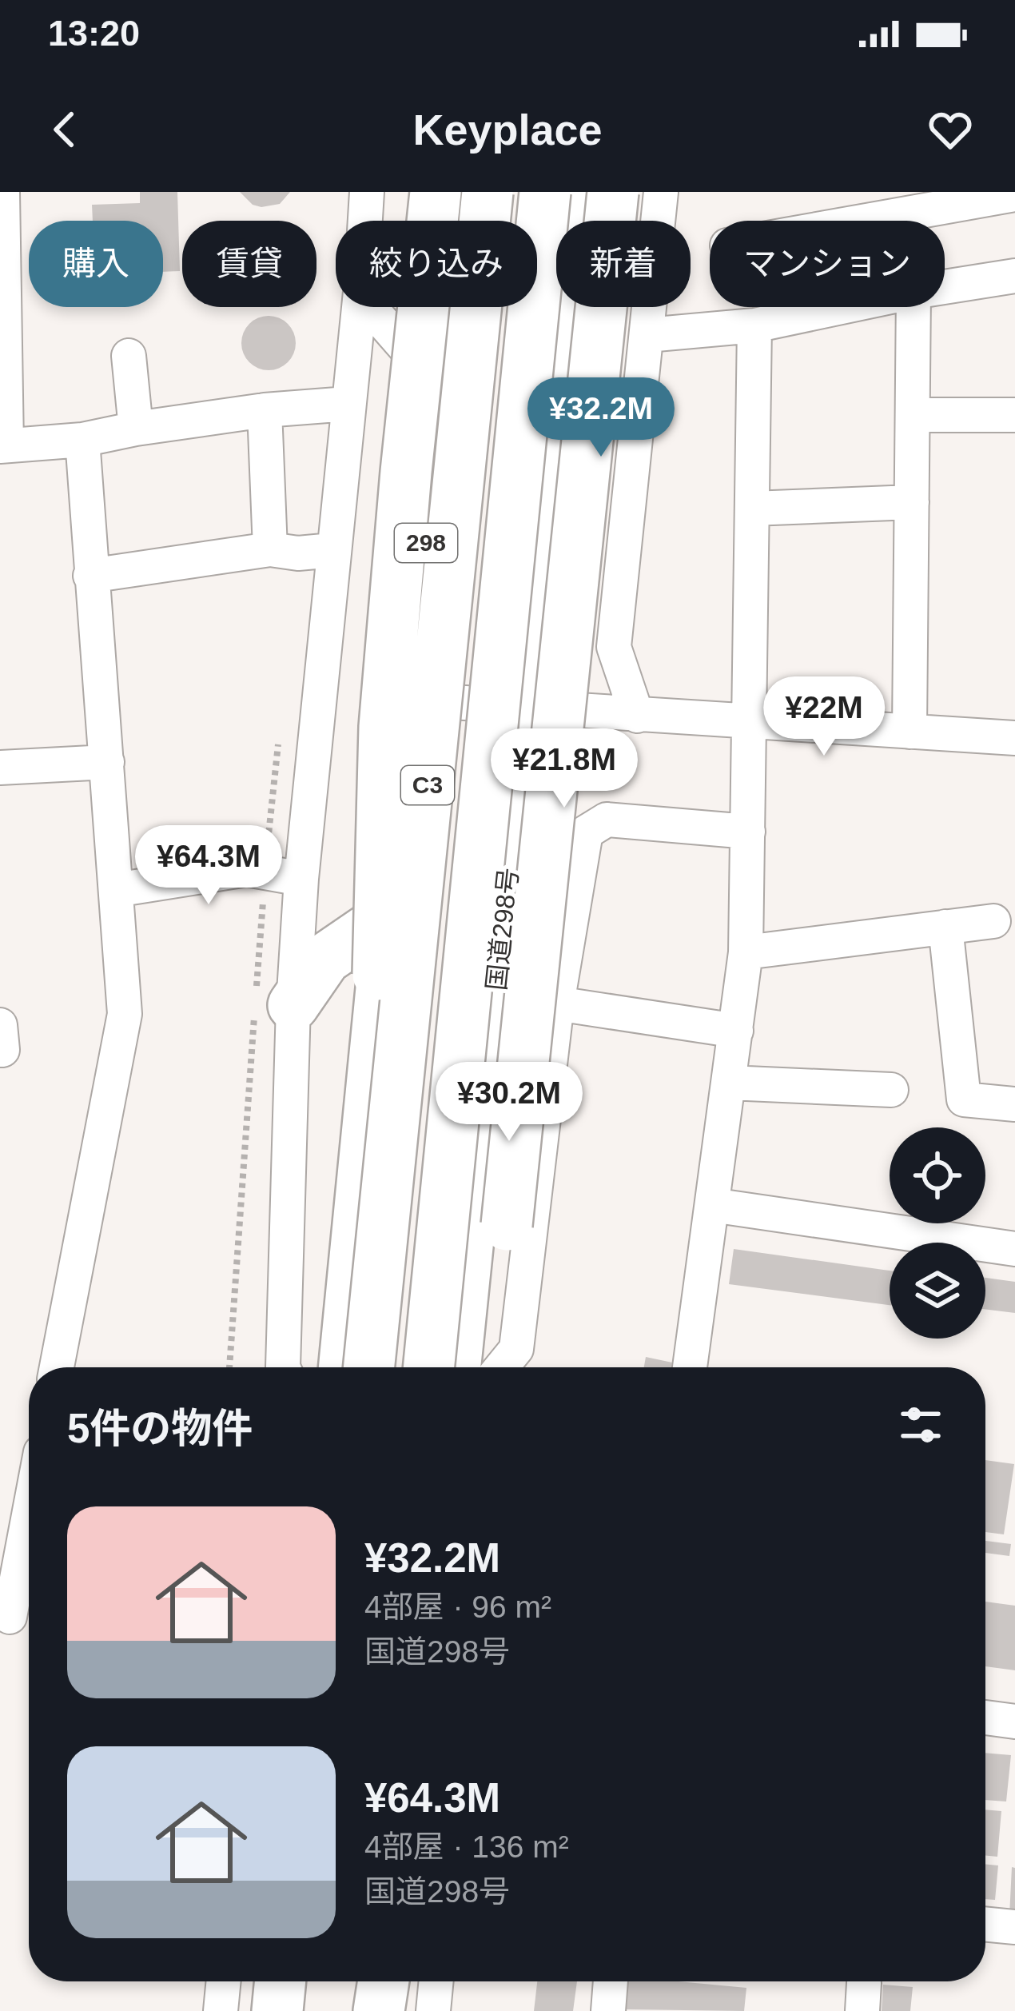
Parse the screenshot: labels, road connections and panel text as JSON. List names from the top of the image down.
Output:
{
  "streets": {
    "highway": ["298", "C3", "国道298号"]
  },
  "page": {
    "status": "13:20",
    "header": "Keyplace",
    "chip": [
      "購入",
      "賃貸",
      "絞り込み",
      "新着",
      "マンション"
    ],
    "price": [
      "¥32.2M",
      "¥22M",
      "¥21.8M",
      "¥64.3M",
      "¥30.2M"
    ],
    "heading": "5件の物件",
    "list": [
      {
        "name": "¥32.2M",
        "note": "4部屋 · 96 m² · 国道298号"
      },
      {
        "name": "¥64.3M",
        "note": "4部屋 · 136 m² · 国道298号"
      }
    ]
  }
}
